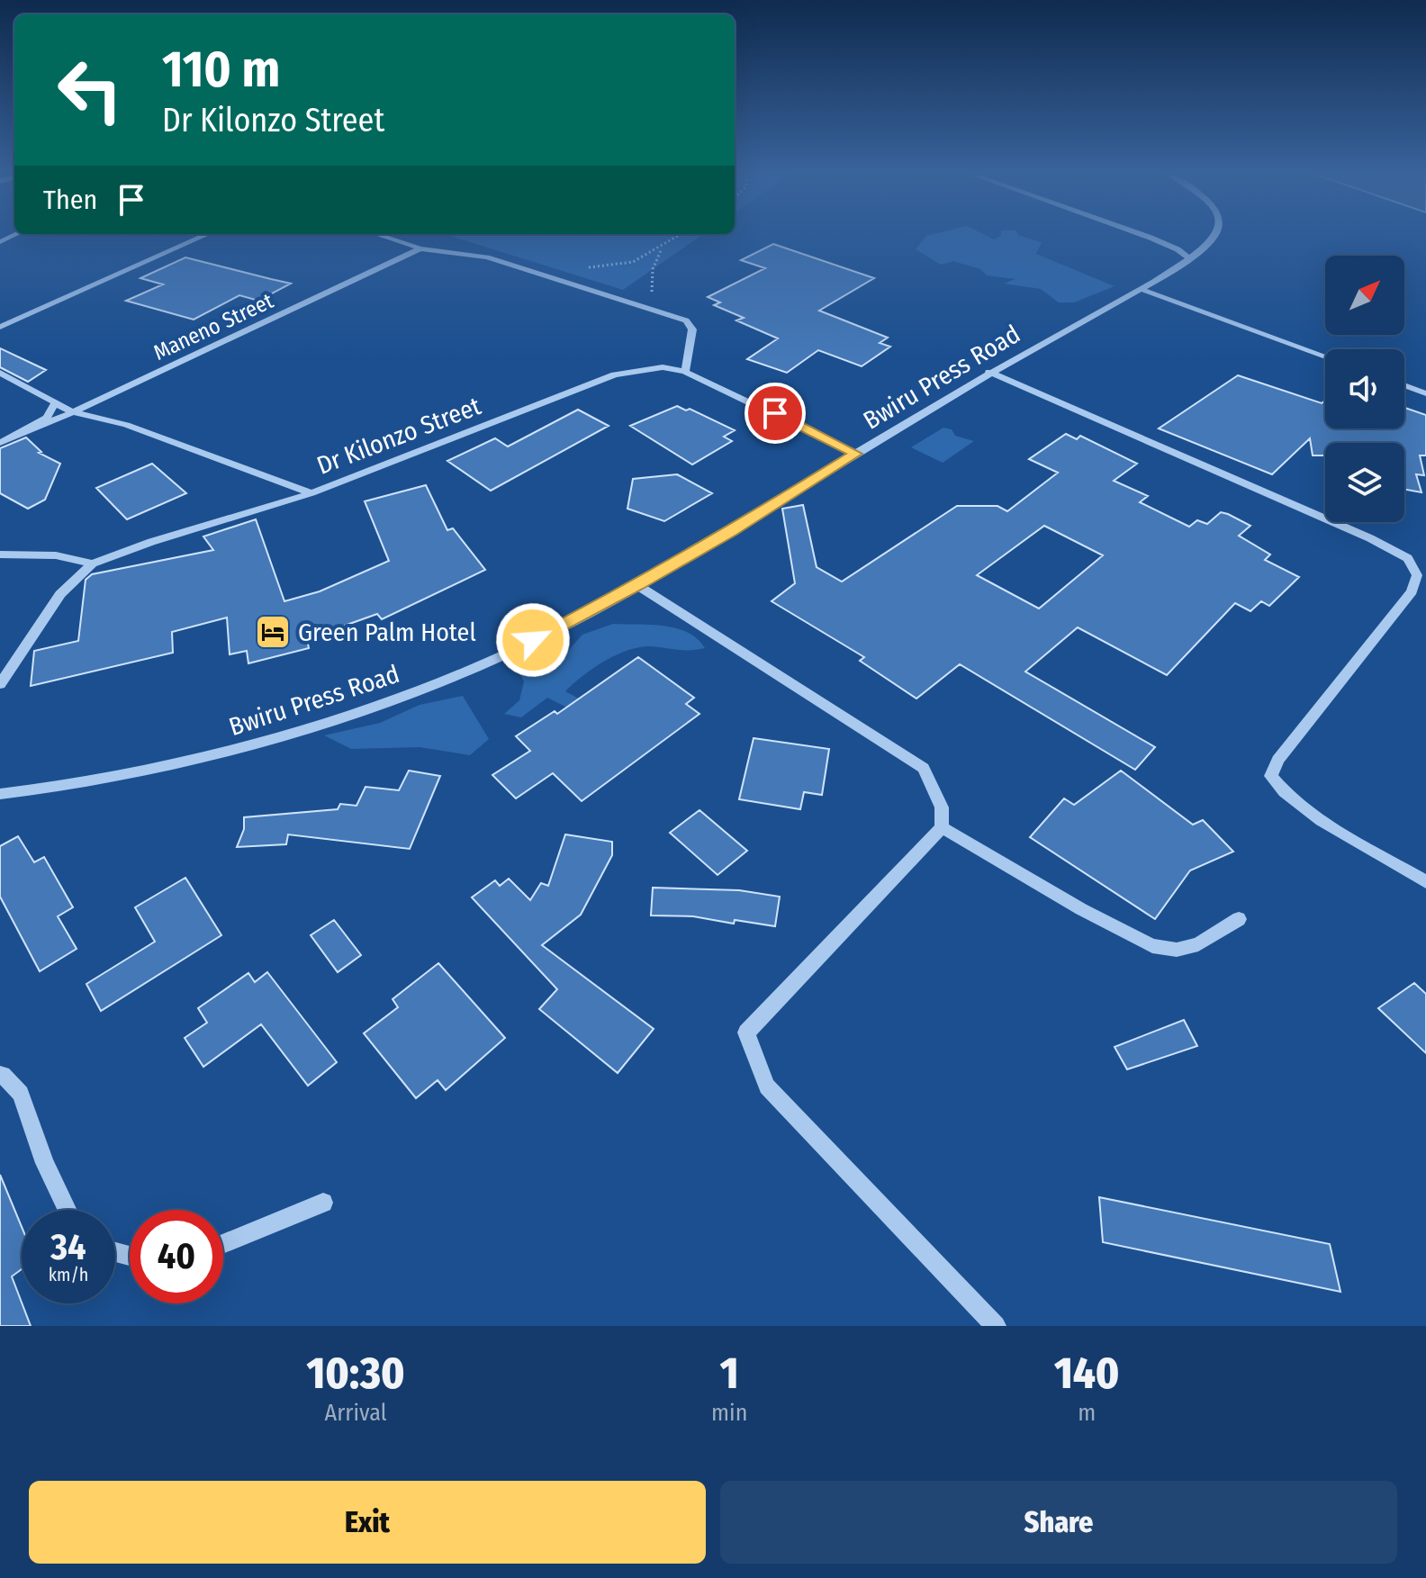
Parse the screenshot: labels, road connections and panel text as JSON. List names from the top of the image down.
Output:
{
  "streets": {
    "street": ["Maneno Street", "Bwiru Press Road", "Dr Kilonzo Street"]
  },
  "crossings": [
    ["Bwiru Press Road", "Dr Kilonzo Street"]
  ],
  "places": {
    "hotel": ["Green Palm Hotel"]
  },
  "north": "top right",
  "page": {
    "turn": ["110 m", "Dr Kilonzo Street"],
    "then": "Then",
    "speed": "34 km/h",
    "limit": "40",
    "eta": [
      "10:30",
      "Arrival",
      "1",
      "min",
      "140",
      "m"
    ],
    "buttons": ["Exit", "Share"]
  }
}
